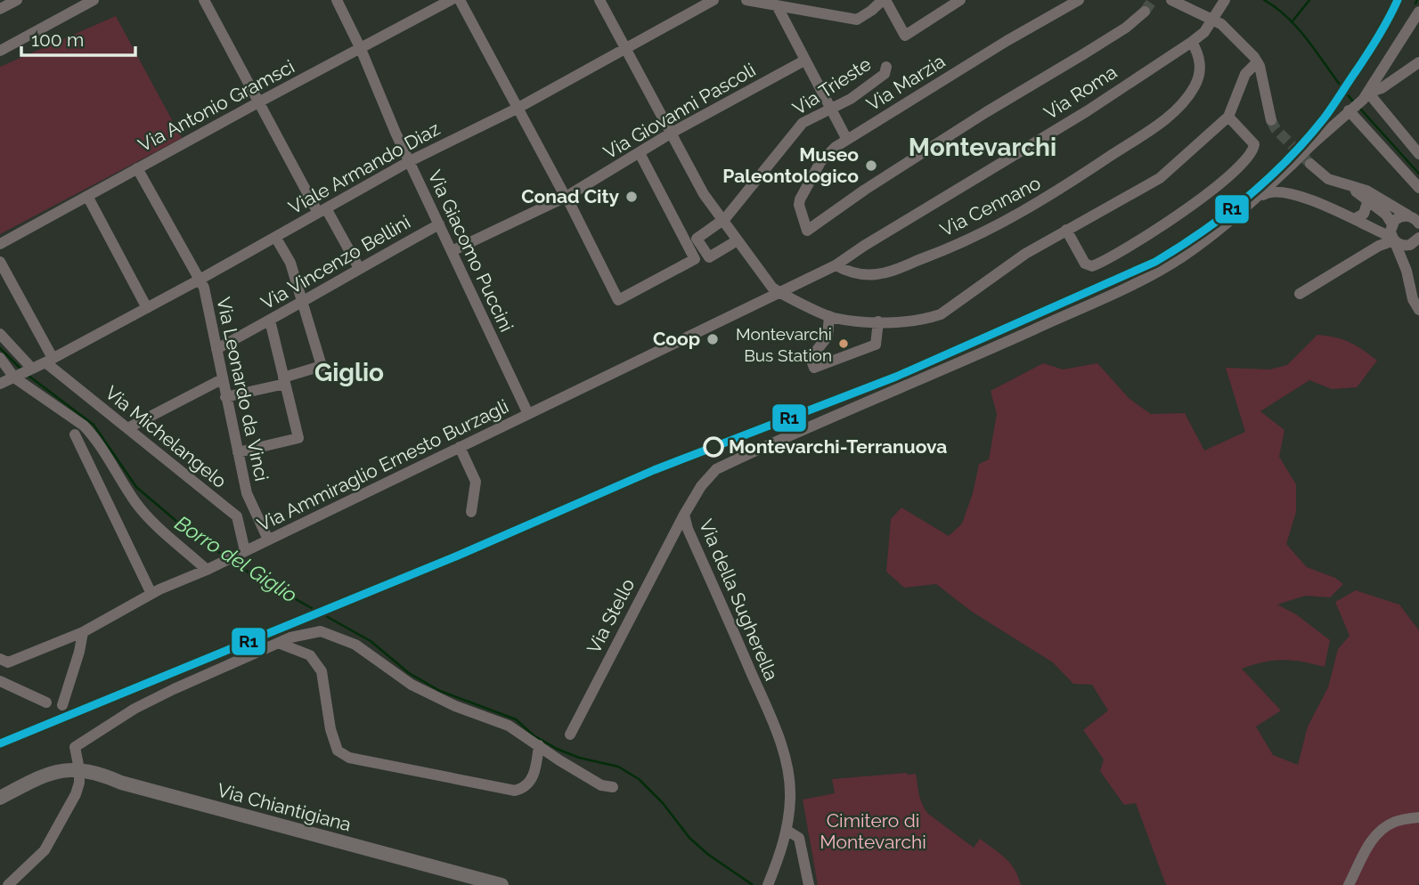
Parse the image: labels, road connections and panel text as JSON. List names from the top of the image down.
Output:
{
  "streets": {
    "main road": ["Via Chiantigiana"],
    "street": [
      "Via Marzia",
      "Via Trieste",
      "Via Roma",
      "Via Antonio Gramsci",
      "Via Giovanni Pascoli",
      "Viale Armando Diaz",
      "Via Cennano",
      "Via Giacomo Puccini",
      "Via Vincenzo Bellini",
      "Via Leonardo da Vinci",
      "Via Michelangelo",
      "Via Ammiraglio Ernesto Burzagli",
      "Via della Sugherella",
      "Via Stello"
    ]
  },
  "crossings": [
    ["Via Roma", "Via Cennano"],
    ["Via Roma", "Via Ammiraglio Ernesto Burzagli"],
    ["Via Antonio Gramsci", "Via Giacomo Puccini"],
    ["Via Antonio Gramsci", "Via Leonardo da Vinci"],
    ["Via Giovanni Pascoli", "Via Giacomo Puccini"],
    ["Viale Armando Diaz", "Via Giacomo Puccini"],
    ["Viale Armando Diaz", "Via Leonardo da Vinci"],
    ["Viale Armando Diaz", "Via Michelangelo"],
    ["Via Giacomo Puccini", "Via Vincenzo Bellini"],
    ["Via Giacomo Puccini", "Via Ammiraglio Ernesto Burzagli"],
    ["Via Vincenzo Bellini", "Via Leonardo da Vinci"],
    ["Via Leonardo da Vinci", "Via Ammiraglio Ernesto Burzagli"],
    ["Via Michelangelo", "Via Ammiraglio Ernesto Burzagli"],
    ["Via della Sugherella", "Via Stello"]
  ],
  "districts": ["Montevarchi", "Giglio"],
  "water": ["Borro del Giglio"],
  "parks": ["Cimitero di Montevarchi"],
  "places": [
    "Museo Paleontologico",
    "Conad City",
    "Coop",
    "Montevarchi Bus Station",
    "Montevarchi-Terranuova"
  ],
  "lines": ["transit line R1"],
  "scale_bar": "100 m"
}
